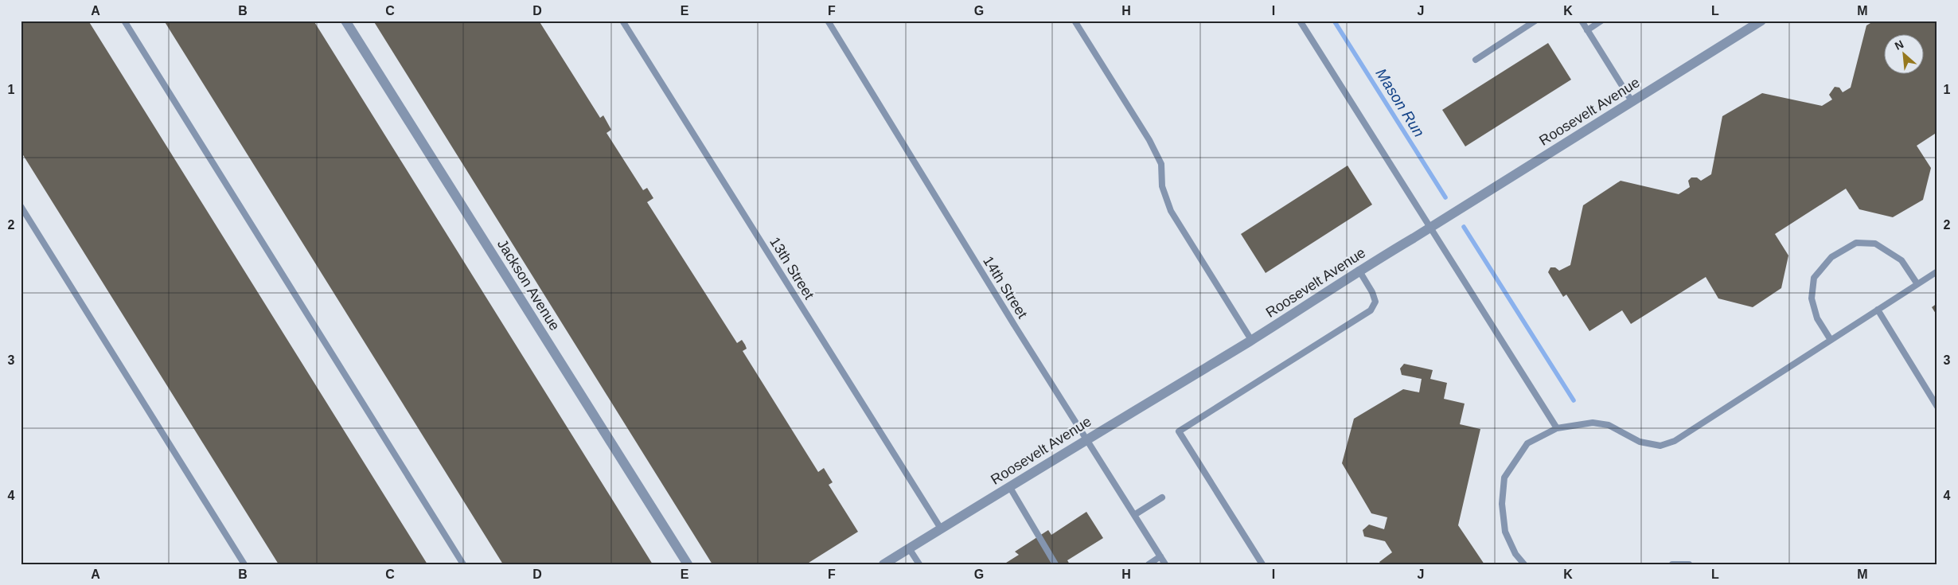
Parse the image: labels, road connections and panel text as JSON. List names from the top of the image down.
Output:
{
  "streets": {
    "street": ["Roosevelt Avenue", "Jackson Avenue"],
    "lane": ["13th Street", "14th Street"]
  },
  "crossings": [
    ["Roosevelt Avenue", "13th Street"],
    ["Roosevelt Avenue", "14th Street"]
  ],
  "water": ["Mason Run"],
  "north": "top left",
  "grid": {
    "columns": [
      "A",
      "B",
      "C",
      "D",
      "E",
      "F",
      "G",
      "H",
      "I",
      "J",
      "K",
      "L",
      "M"
    ],
    "rows": [
      "1",
      "2",
      "3",
      "4"
    ]
  }
}
